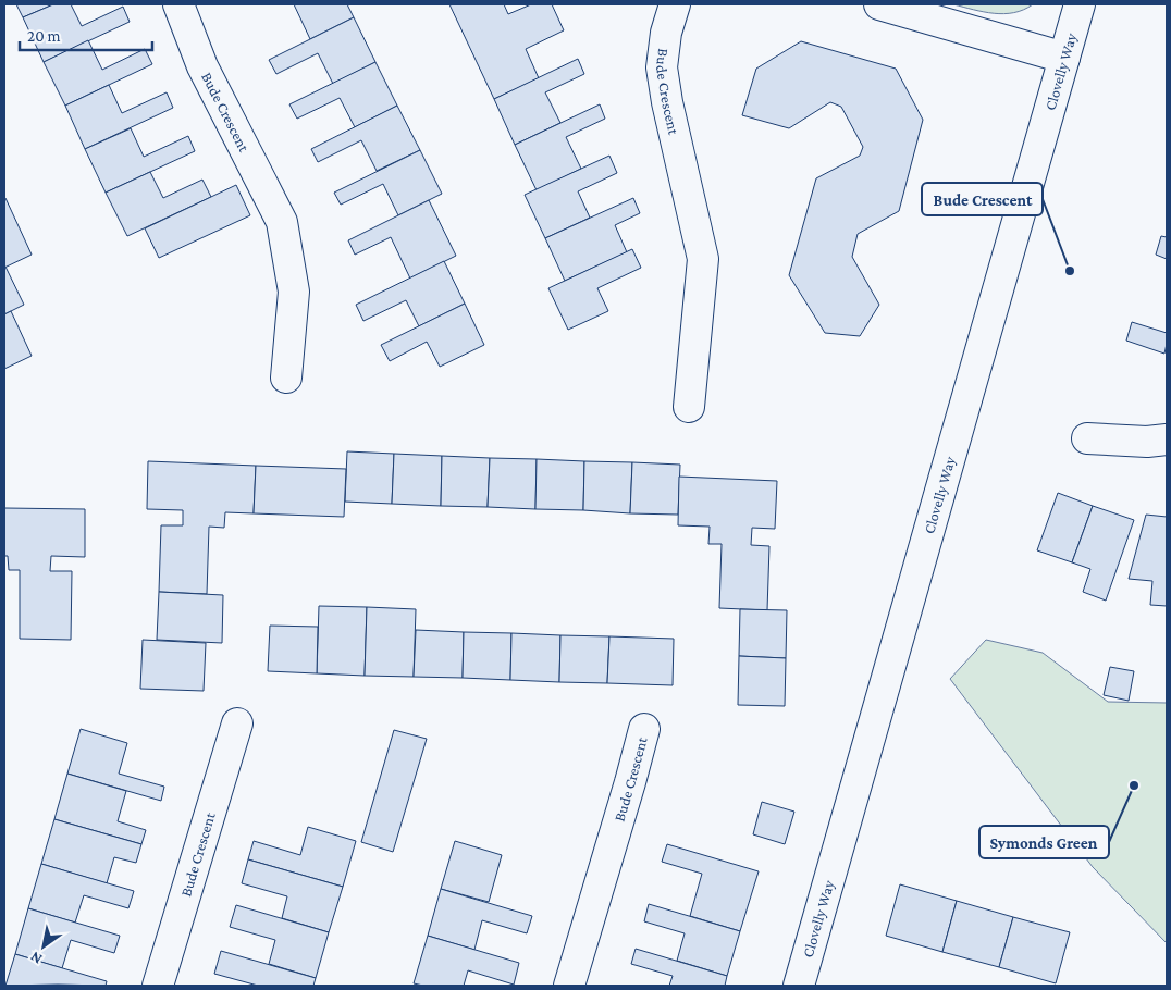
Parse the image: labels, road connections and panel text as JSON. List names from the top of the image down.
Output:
{
  "streets": {
    "street": ["Clovelly Way", "Bude Crescent"]
  },
  "places": ["Bude Crescent", "Symonds Green"],
  "scale_bar": "20 m",
  "north": "bottom left"
}
